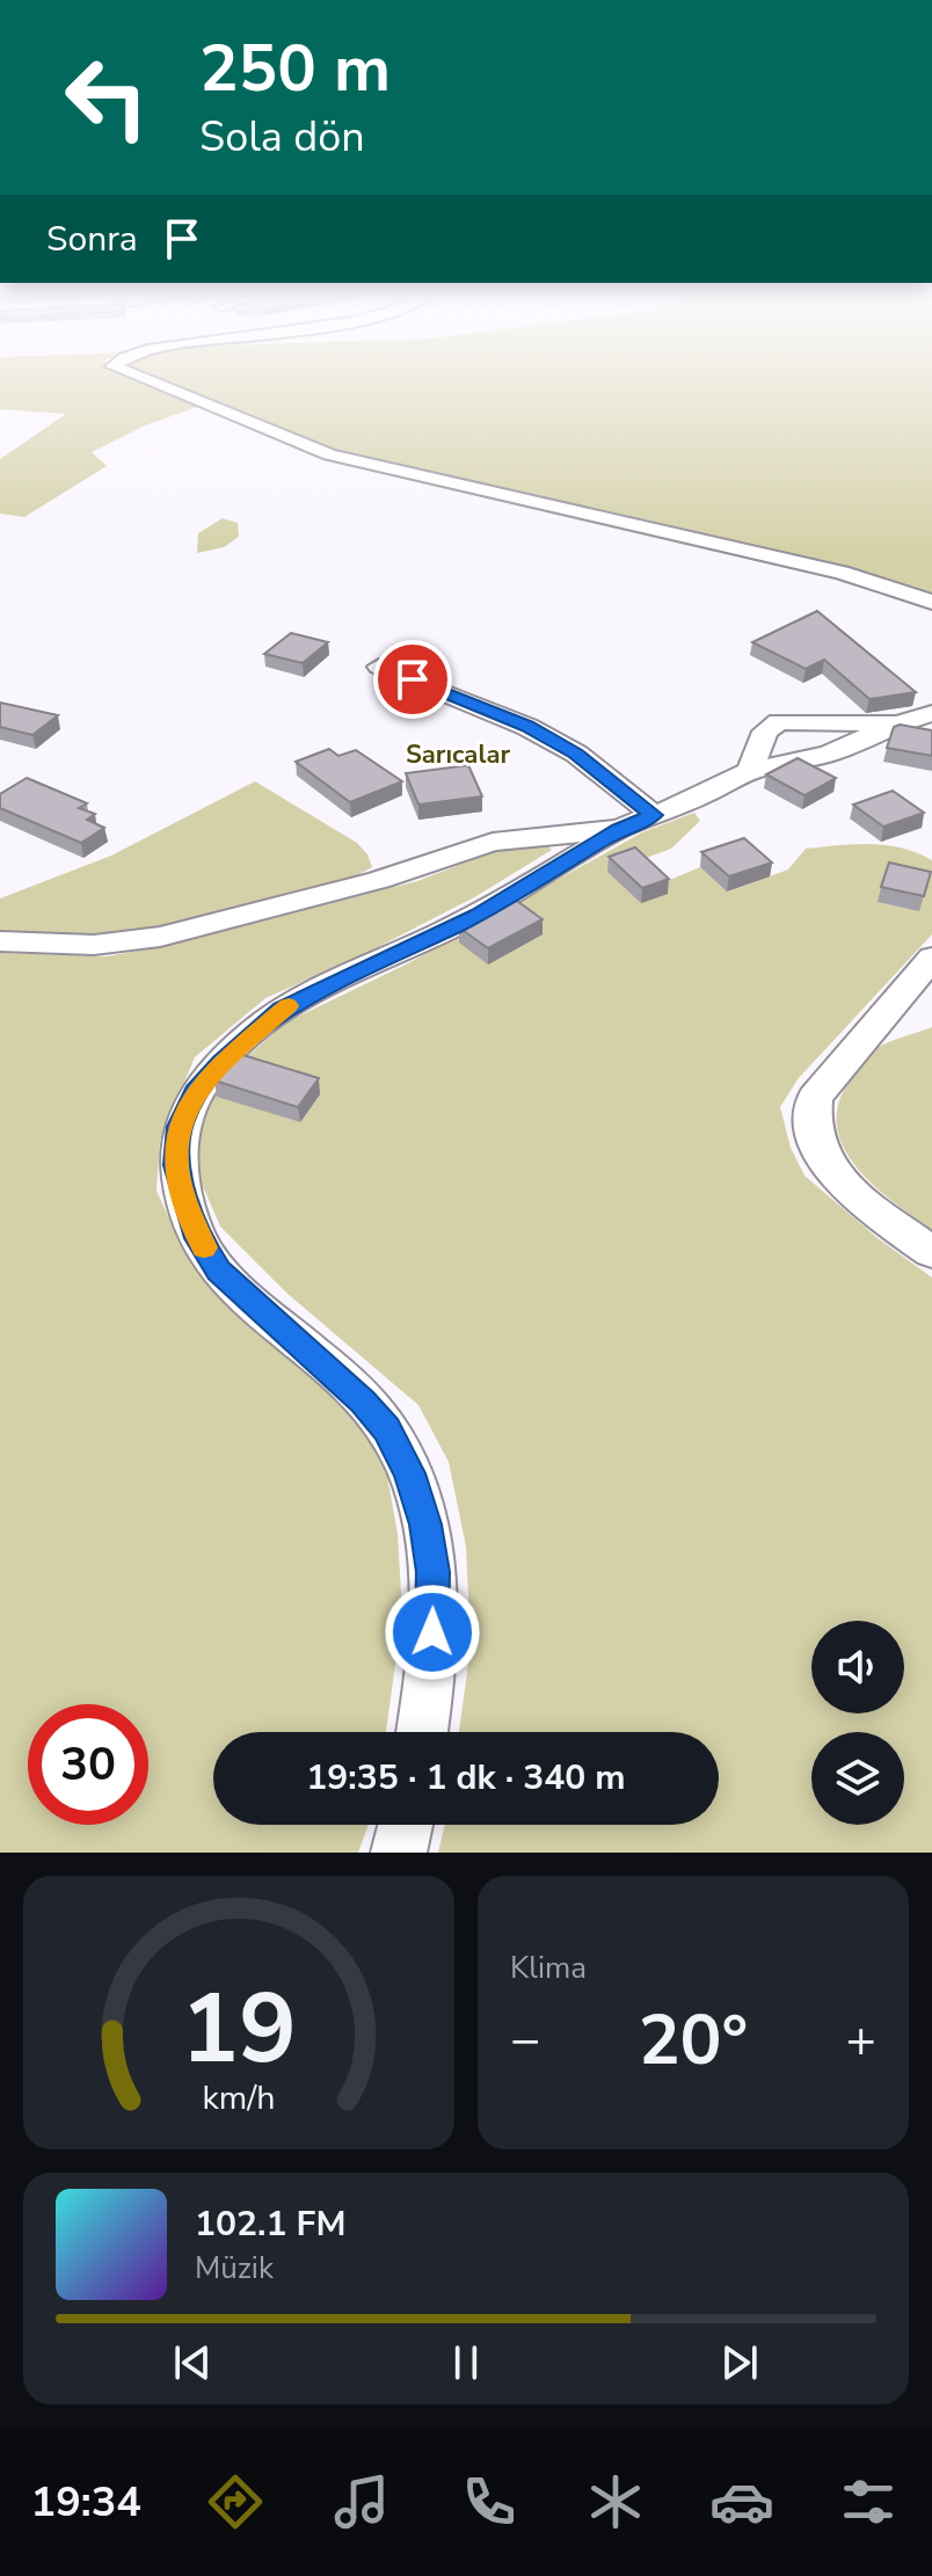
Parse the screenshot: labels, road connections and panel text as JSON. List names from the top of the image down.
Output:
{
  "districts": ["Sarıcalar"],
  "page": {
    "turn": ["250 m", "Sola dön"],
    "then": "Sonra",
    "limit": "30",
    "trip": "19:35 · 1 dk · 340 m",
    "tile": "Klima",
    "heat": ["−", "20°", "+"],
    "song": ["102.1 FM", "Müzik"],
    "tabs": "19:34",
    "gauge": ["19", "km/h"]
  }
}
